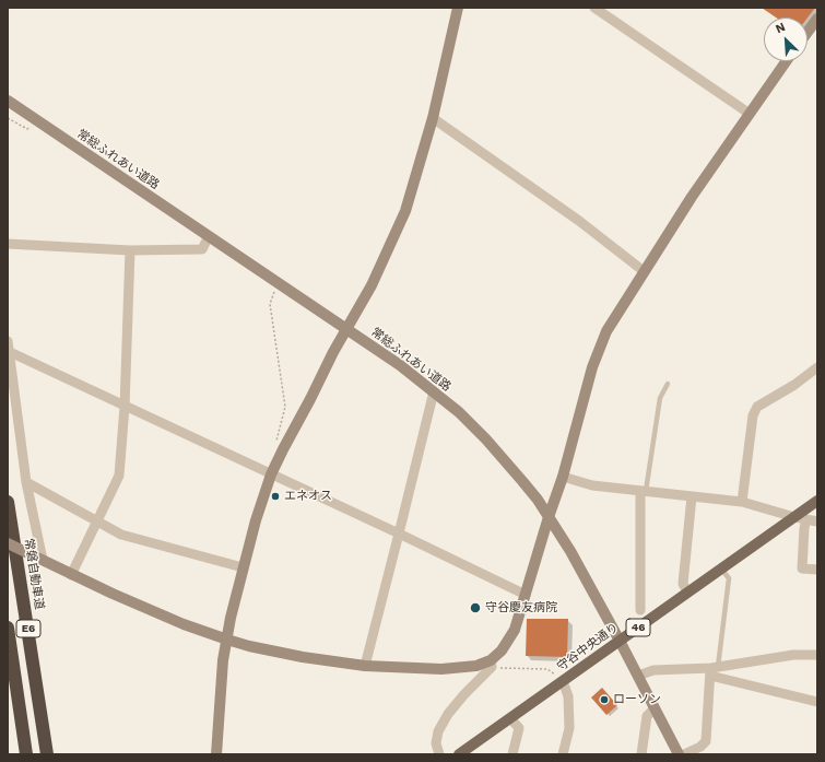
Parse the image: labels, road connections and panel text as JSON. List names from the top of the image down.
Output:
{
  "streets": {
    "highway": ["常磐自動車道", "E6"],
    "main road": ["46", "守谷中央通り"],
    "street": ["常総ふれあい道路"]
  },
  "crossings": [
    ["常総ふれあい道路", "守谷中央通り"]
  ],
  "places": ["エネオス", "守谷慶友病院", "ローソン"],
  "north": "top left"
}
